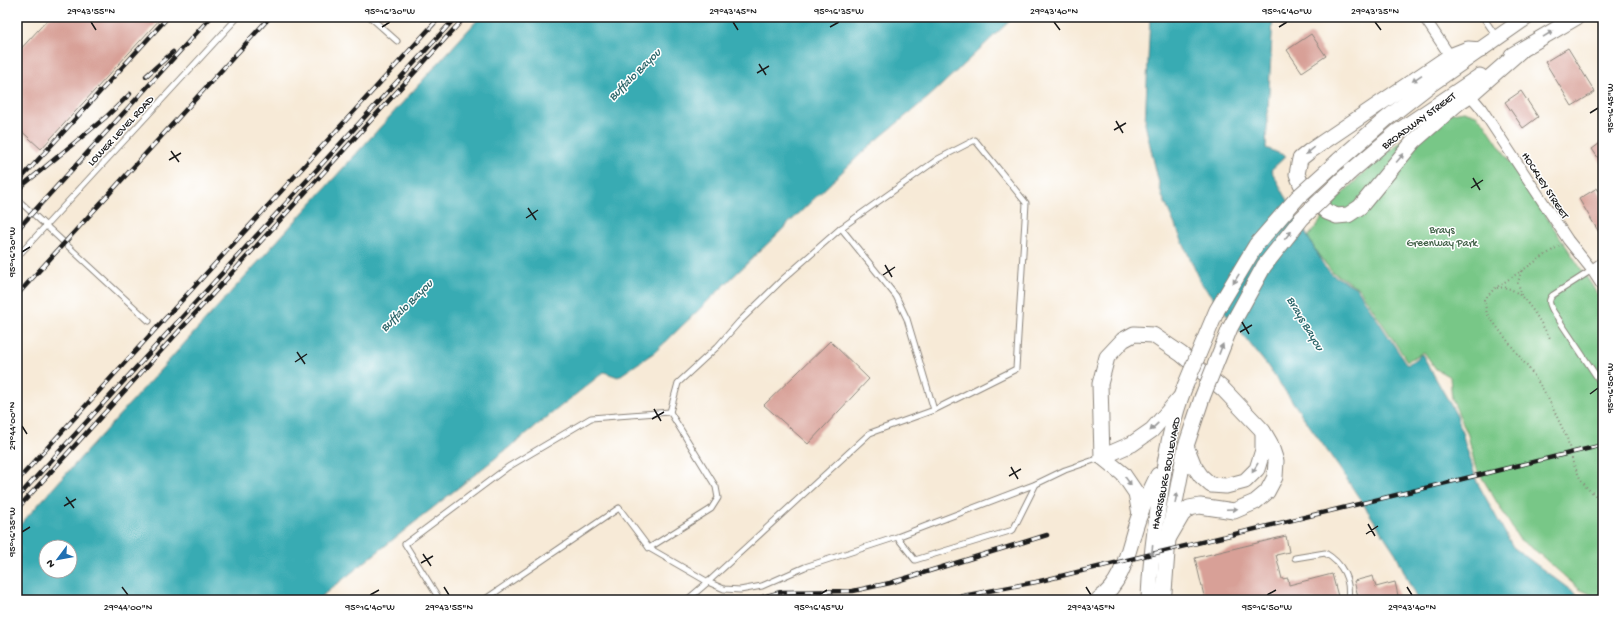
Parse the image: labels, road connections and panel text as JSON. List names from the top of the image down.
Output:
{
  "streets": {
    "main road": ["BROADWAY STREET", "HARRISBURG BOULEVARD"],
    "street": ["HOCKLEY STREET"],
    "lane": ["LOWER LEVEL ROAD"]
  },
  "crossings": [
    ["BROADWAY STREET", "HARRISBURG BOULEVARD"]
  ],
  "water": ["Buffalo Bayou", "Brays Bayou"],
  "parks": ["Brays Greenway Park"],
  "north": "bottom left",
  "coordinates": [
    "29°43'55\"N",
    "95°16'30\"W",
    "29°43'45\"N",
    "95°16'35\"W",
    "29°43'40\"N",
    "95°16'40\"W",
    "29°43'35\"N",
    "95°16'45\"W",
    "95°16'50\"W",
    "29°44'00\"N"
  ]
}
